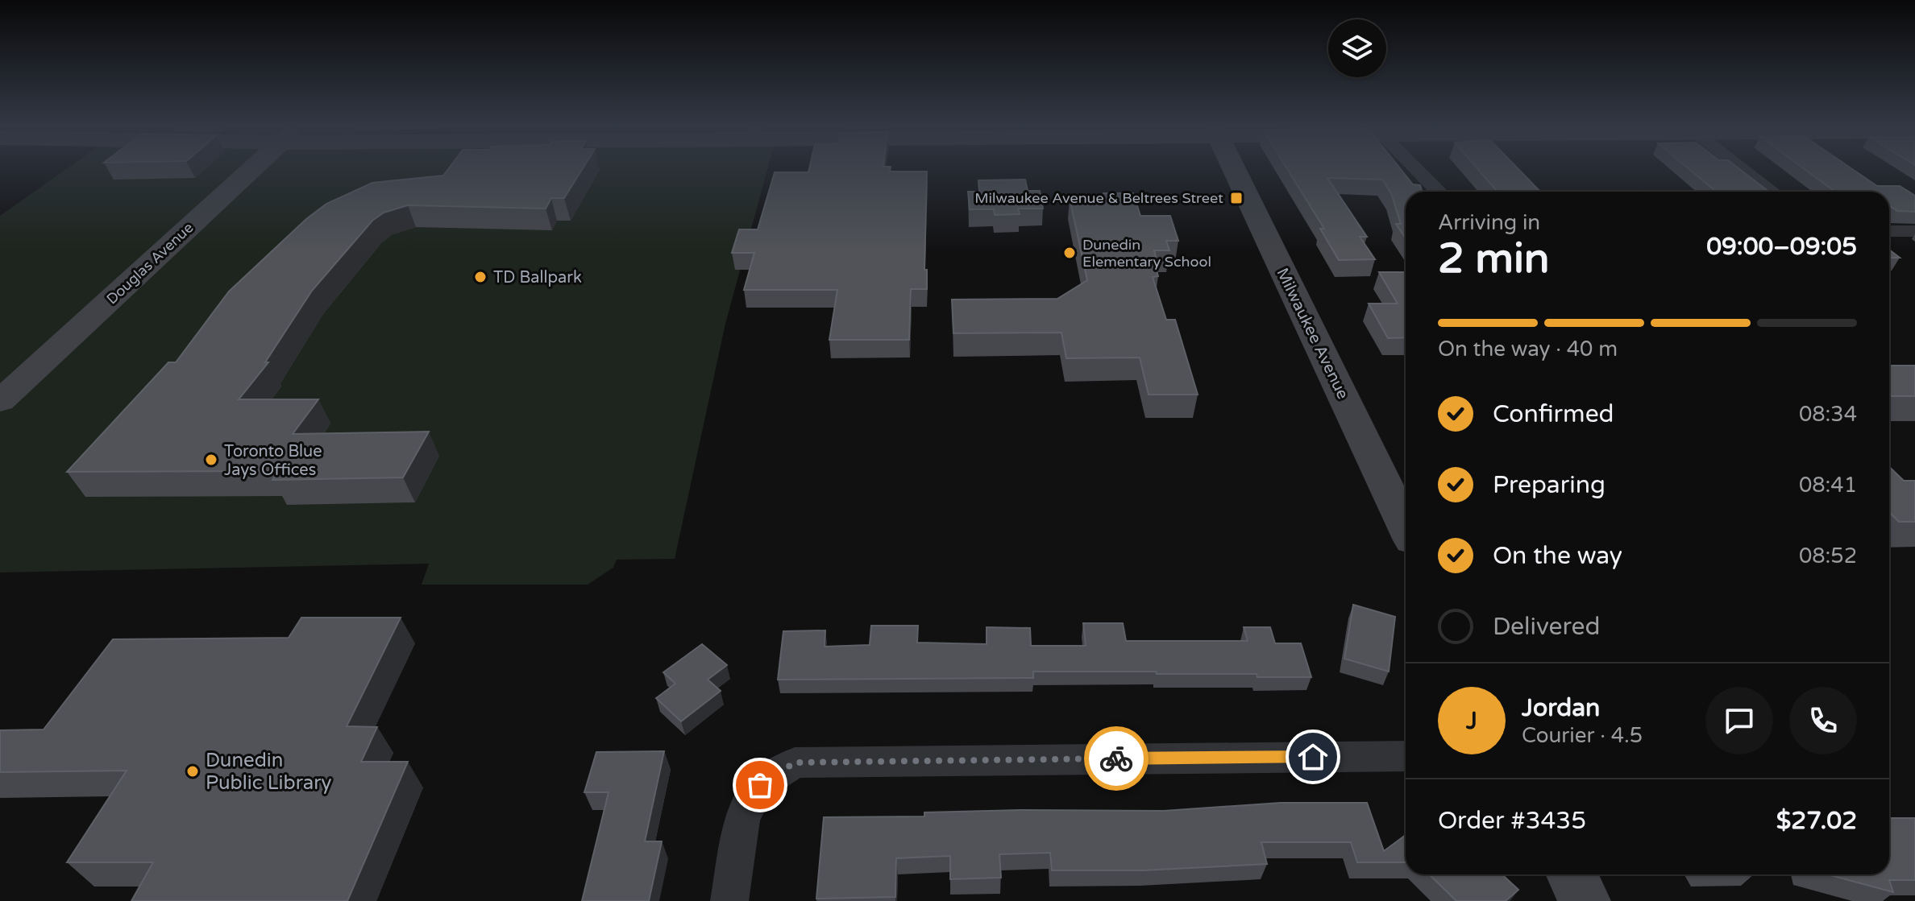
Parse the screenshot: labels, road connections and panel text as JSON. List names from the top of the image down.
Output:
{
  "streets": {
    "street": ["Douglas Avenue", "Milwaukee Avenue"]
  },
  "places": {
    "transit": ["Milwaukee Avenue & Beltrees Street"],
    "other": [
      "Dunedin Elementary School",
      "TD Ballpark",
      "Toronto Blue Jays Offices",
      "Dunedin Public Library"
    ]
  },
  "page": {
    "heading": ["2 min", "Arriving in", "09:00–09:05"],
    "panel": [
      "Jordan",
      "Courier · 4.5",
      "Order #3435",
      "$27.02"
    ],
    "bar": "On the way · 40 m",
    "list": [
      ["Confirmed", "08:34"],
      ["Preparing", "08:41"],
      ["On the way", "08:52"],
      "Delivered"
    ],
    "round": "J"
  }
}
